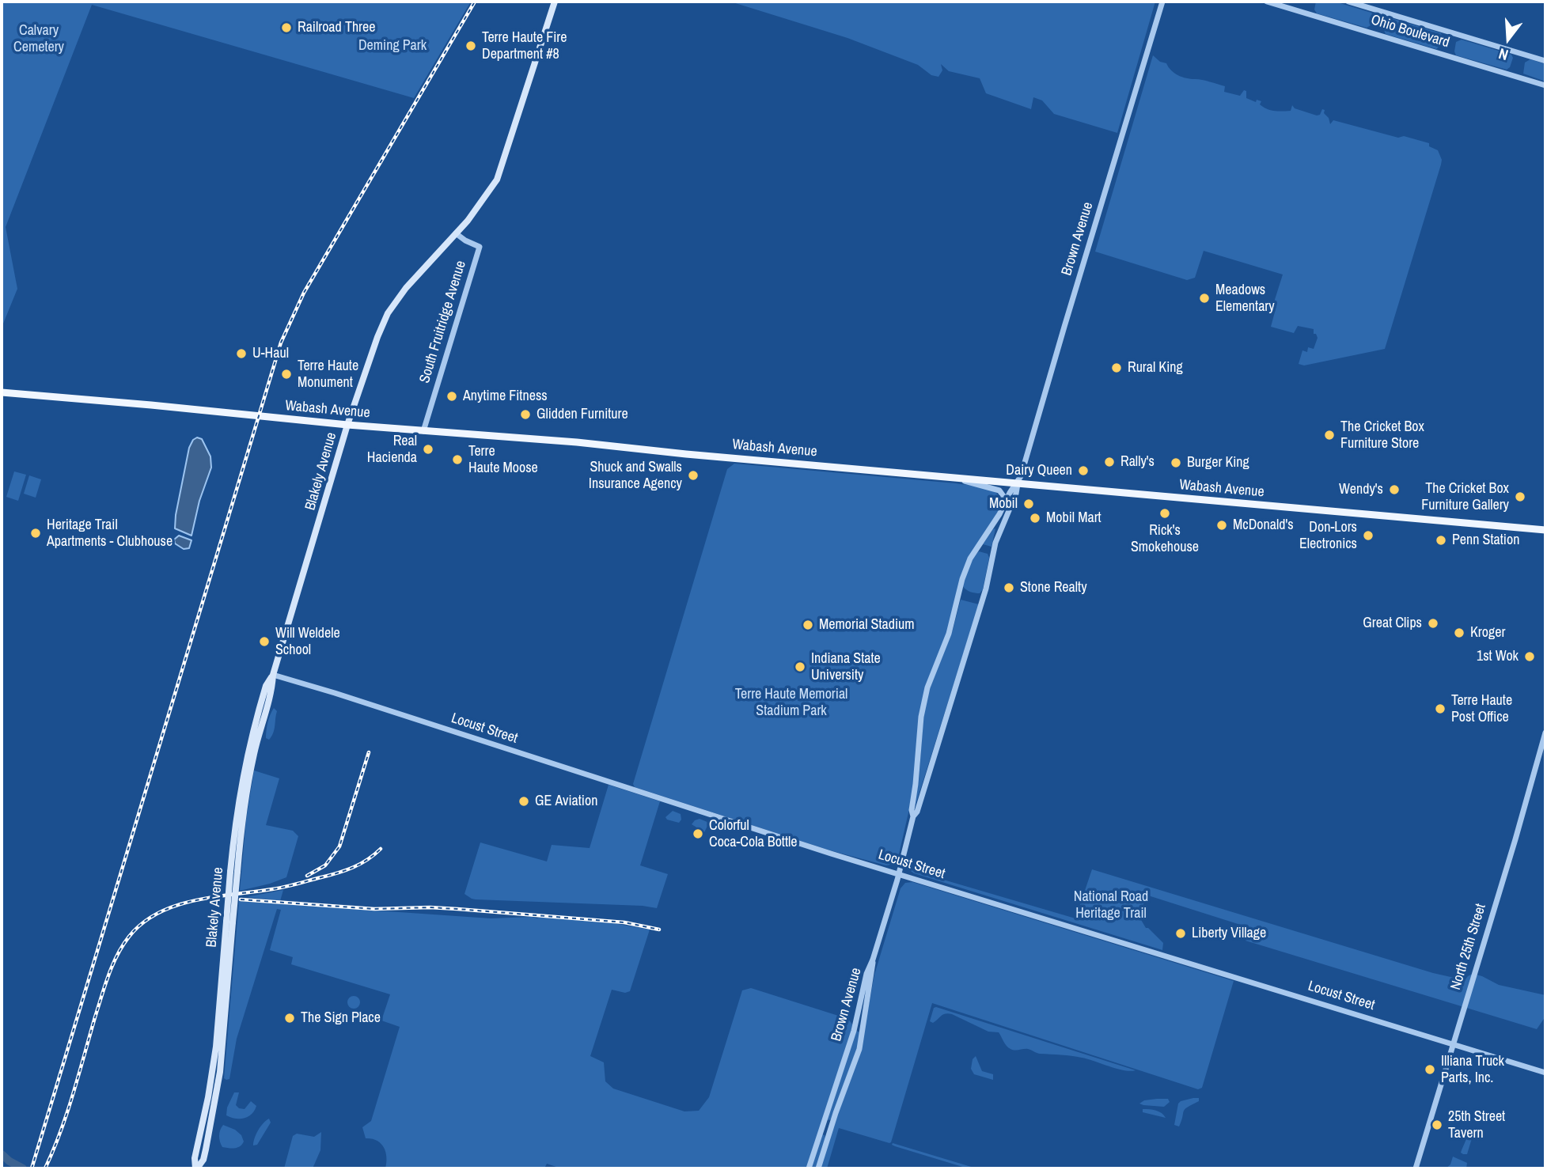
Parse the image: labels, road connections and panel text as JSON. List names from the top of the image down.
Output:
{
  "streets": {
    "main road": ["Wabash Avenue", "Blakely Avenue"],
    "street": [
      "Ohio Boulevard",
      "Brown Avenue",
      "South Fruitridge Avenue",
      "Locust Street",
      "North 25th Street"
    ]
  },
  "crossings": [
    ["Brown Avenue", "Wabash Avenue"],
    ["Brown Avenue", "Locust Street"],
    ["South Fruitridge Avenue", "Wabash Avenue"],
    ["South Fruitridge Avenue", "Blakely Avenue"],
    ["Wabash Avenue", "Blakely Avenue"],
    ["Blakely Avenue", "Locust Street"],
    ["Locust Street", "North 25th Street"]
  ],
  "parks": [
    "Calvary Cemetery",
    "Deming Park",
    "Terre Haute Memorial Stadium Park",
    "National Road Heritage Trail"
  ],
  "places": [
    "Railroad Three",
    "Terre Haute Fire Department #8",
    "Meadows Elementary",
    "U-Haul",
    "Rural King",
    "Terre Haute Monument",
    "Anytime Fitness",
    "Glidden Furniture",
    "The Cricket Box Furniture Store",
    "Real Hacienda",
    "Terre Haute Moose",
    "Rally's",
    "Burger King",
    "Dairy Queen",
    "Shuck and Swalls Insurance Agency",
    "Wendy's",
    "The Cricket Box Furniture Gallery",
    "Mobil",
    "Rick's Smokehouse",
    "Mobil Mart",
    "McDonald's",
    "Heritage Trail Apartments - Clubhouse",
    "Don-Lors Electronics",
    "Penn Station",
    "Stone Realty",
    "Great Clips",
    "Memorial Stadium",
    "Kroger",
    "Will Weldele School",
    "1st Wok",
    "Indiana State University",
    "Terre Haute Post Office",
    "GE Aviation",
    "Colorful Coca-Cola Bottle",
    "Liberty Village",
    "The Sign Place",
    "Illiana Truck Parts, Inc.",
    "25th Street Tavern"
  ],
  "north": "bottom"
}
